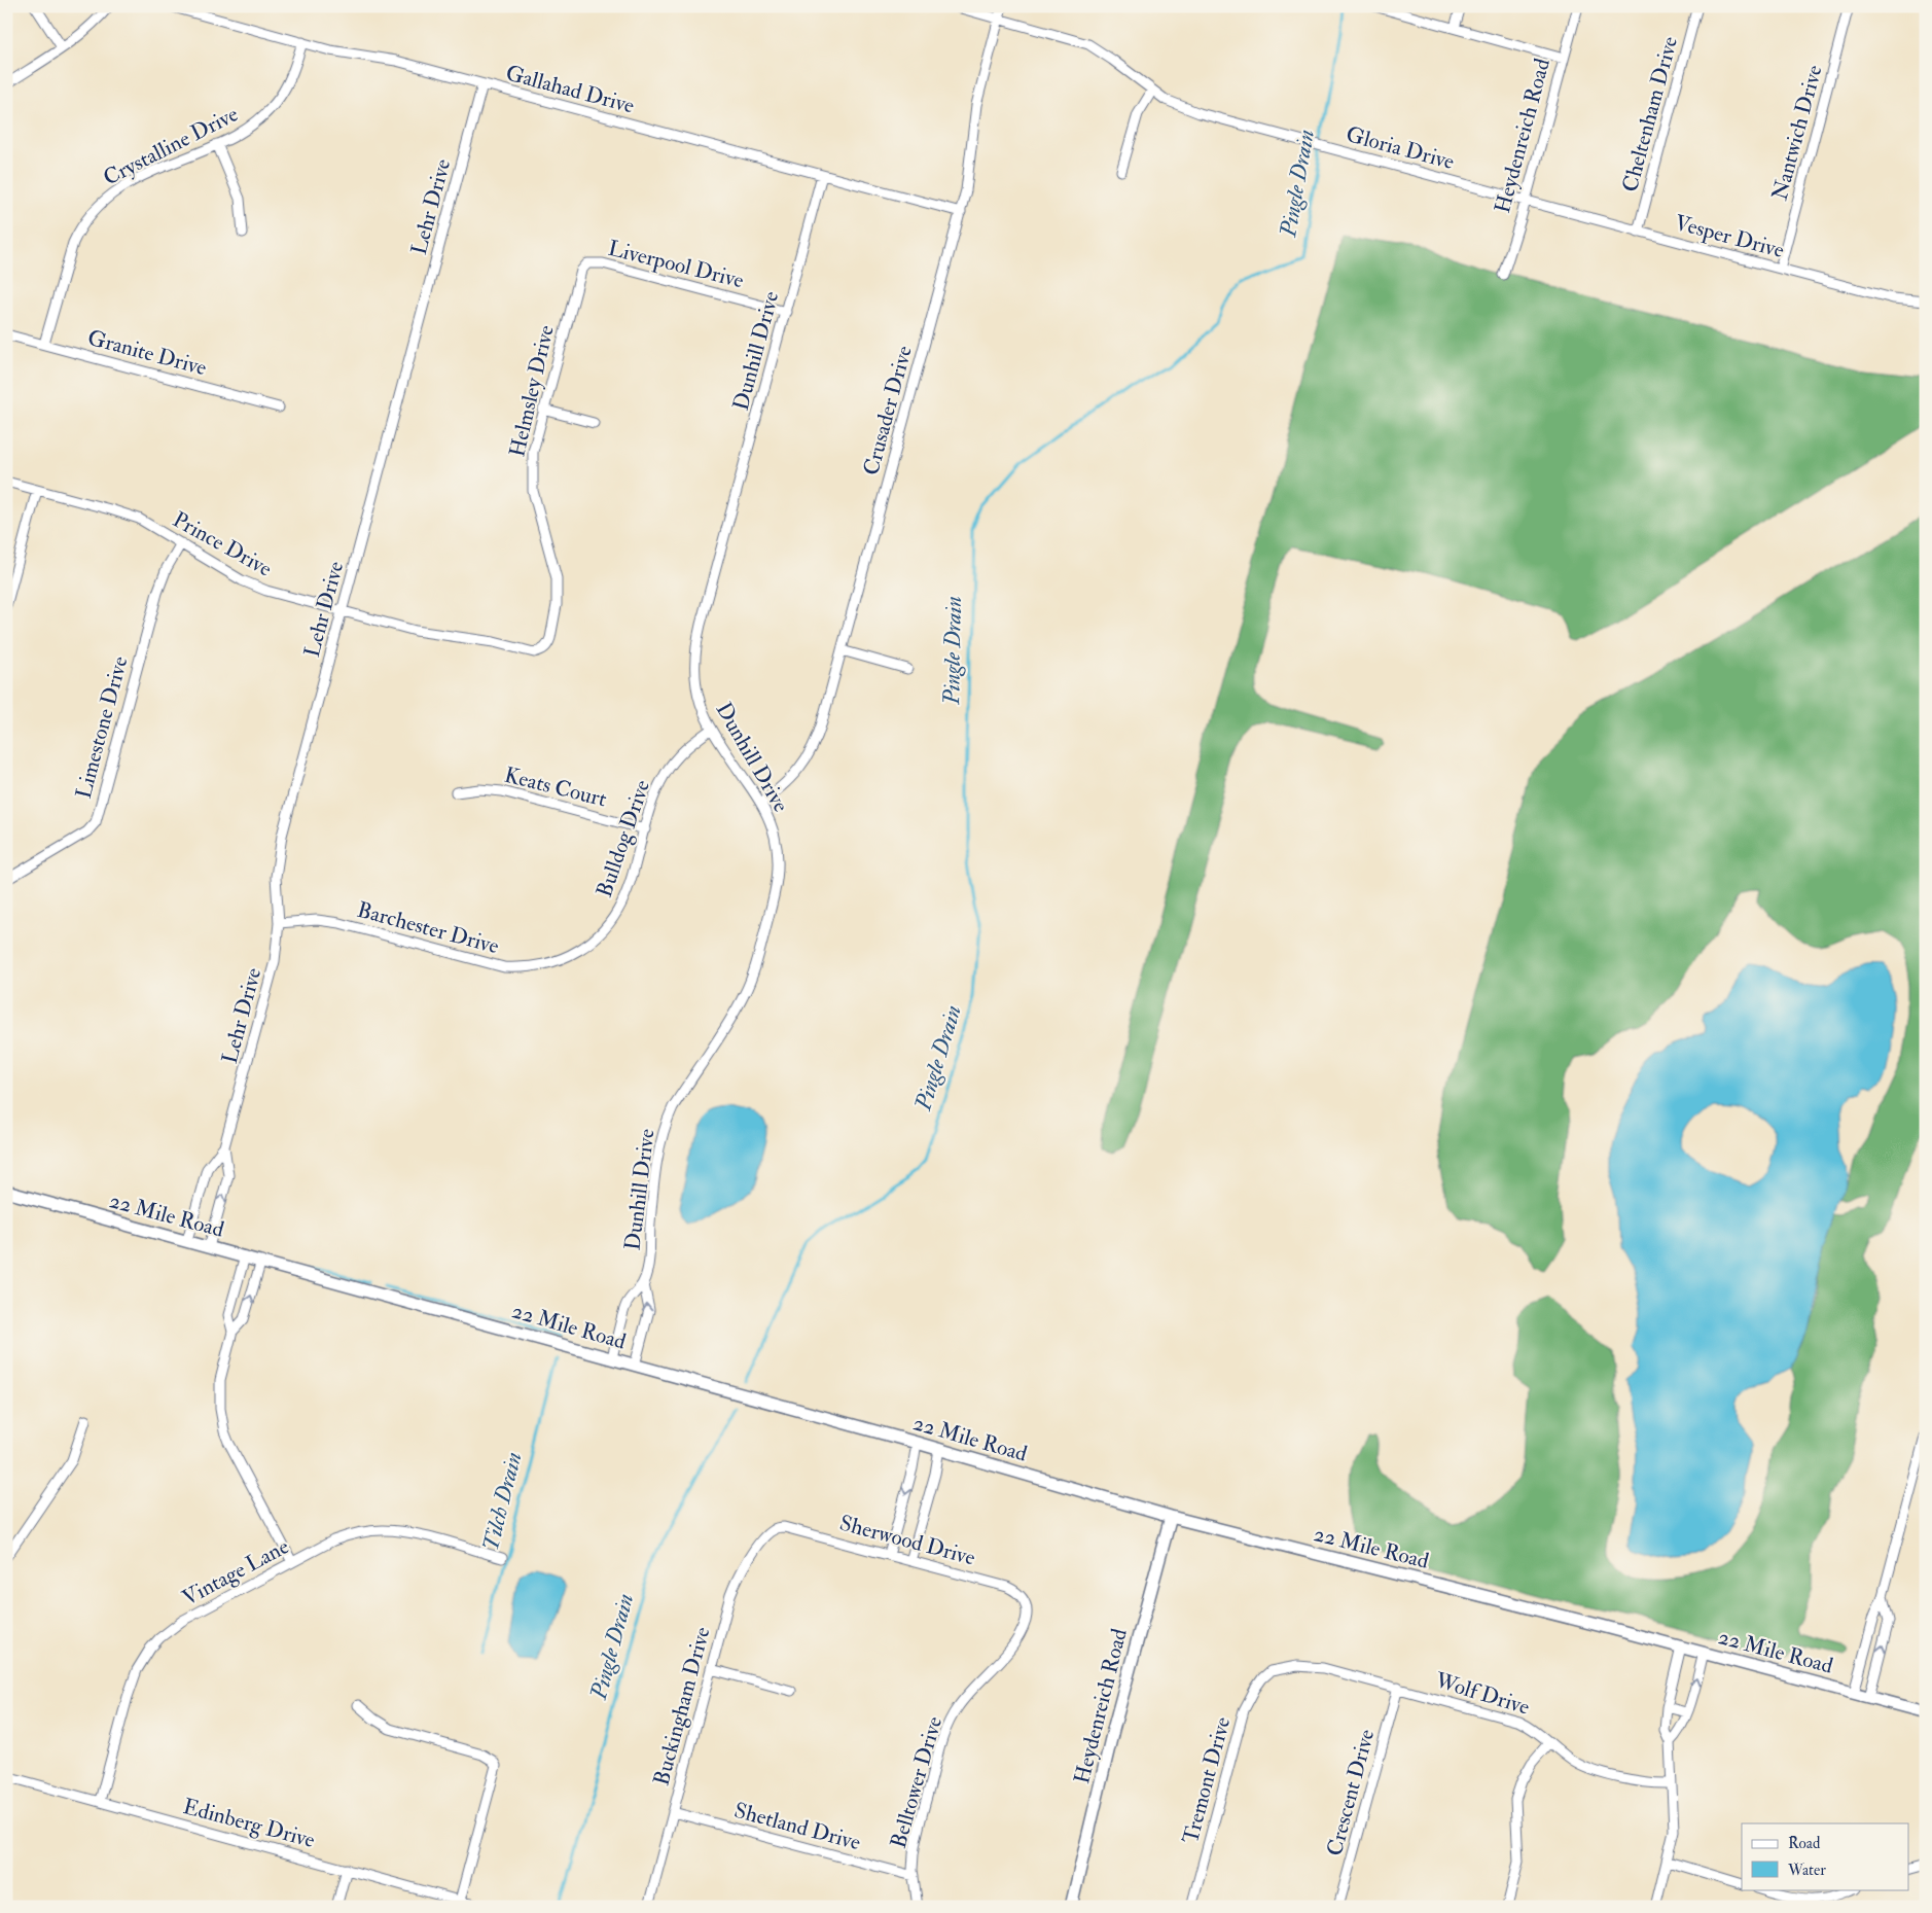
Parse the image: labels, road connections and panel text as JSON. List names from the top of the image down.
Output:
{
  "streets": {
    "street": [
      "Gallahad Drive",
      "Cheltenham Drive",
      "Nantwich Drive",
      "Heydenreich Road",
      "Crystalline Drive",
      "Gloria Drive",
      "Lehr Drive",
      "Vesper Drive",
      "Liverpool Drive",
      "Dunhill Drive",
      "Granite Drive",
      "Helmsley Drive",
      "Crusader Drive",
      "Prince Drive",
      "Limestone Drive",
      "Keats Court",
      "Bulldog Drive",
      "Barchester Drive",
      "22 Mile Road",
      "Sherwood Drive",
      "Vintage Lane",
      "Wolf Drive",
      "Buckingham Drive",
      "Tremont Drive",
      "Belltower Drive",
      "Crescent Drive",
      "Edinberg Drive",
      "Shetland Drive"
    ]
  },
  "crossings": [
    ["Gallahad Drive", "Crystalline Drive"],
    ["Gallahad Drive", "Lehr Drive"],
    ["Gallahad Drive", "Dunhill Drive"],
    ["Gallahad Drive", "Crusader Drive"],
    ["Cheltenham Drive", "Vesper Drive"],
    ["Nantwich Drive", "Vesper Drive"],
    ["Heydenreich Road", "Gloria Drive"],
    ["Heydenreich Road", "Vesper Drive"],
    ["Heydenreich Road", "22 Mile Road"],
    ["Crystalline Drive", "Granite Drive"],
    ["Gloria Drive", "Vesper Drive"],
    ["Gloria Drive", "Crusader Drive"],
    ["Lehr Drive", "Prince Drive"],
    ["Lehr Drive", "Barchester Drive"],
    ["Lehr Drive", "22 Mile Road"],
    ["Liverpool Drive", "Dunhill Drive"],
    ["Liverpool Drive", "Helmsley Drive"],
    ["Dunhill Drive", "Crusader Drive"],
    ["Dunhill Drive", "Bulldog Drive"],
    ["Dunhill Drive", "22 Mile Road"],
    ["Helmsley Drive", "Prince Drive"],
    ["Prince Drive", "Limestone Drive"],
    ["Keats Court", "Bulldog Drive"],
    ["Bulldog Drive", "Barchester Drive"],
    ["Sherwood Drive", "Buckingham Drive"],
    ["Sherwood Drive", "Belltower Drive"],
    ["Vintage Lane", "Edinberg Drive"],
    ["Wolf Drive", "Tremont Drive"],
    ["Wolf Drive", "Crescent Drive"],
    ["Buckingham Drive", "Shetland Drive"],
    ["Belltower Drive", "Shetland Drive"]
  ],
  "water": ["Pingle Drain", "Tilch Drain"],
  "legend": ["Road", "Water"]
}
